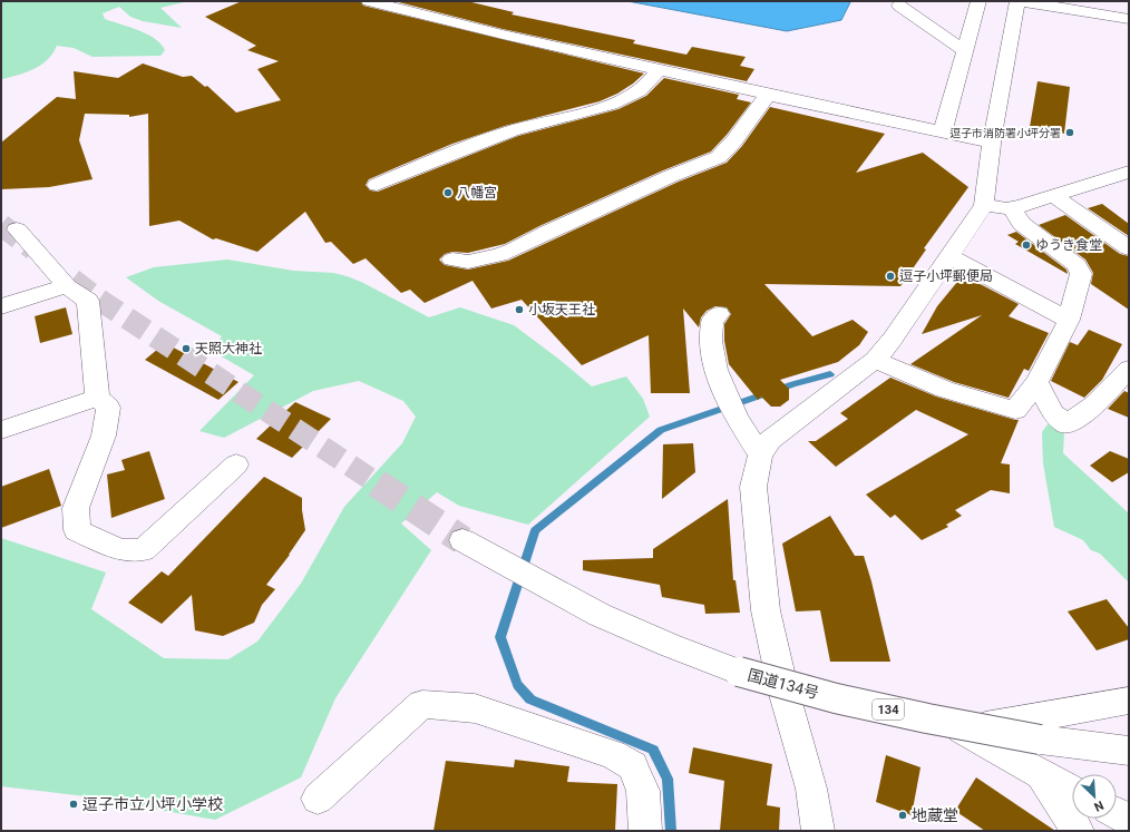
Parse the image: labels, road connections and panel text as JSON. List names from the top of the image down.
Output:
{
  "streets": {
    "main road": ["国道134号", "134"]
  },
  "places": [
    "逗子市消防署小坪分署",
    "八幡宮",
    "ゆうき食堂",
    "逗子小坪郵便局",
    "小坂天王社",
    "天照大神社",
    "逗子市立小坪小学校",
    "地蔵堂"
  ],
  "north": "bottom right"
}
